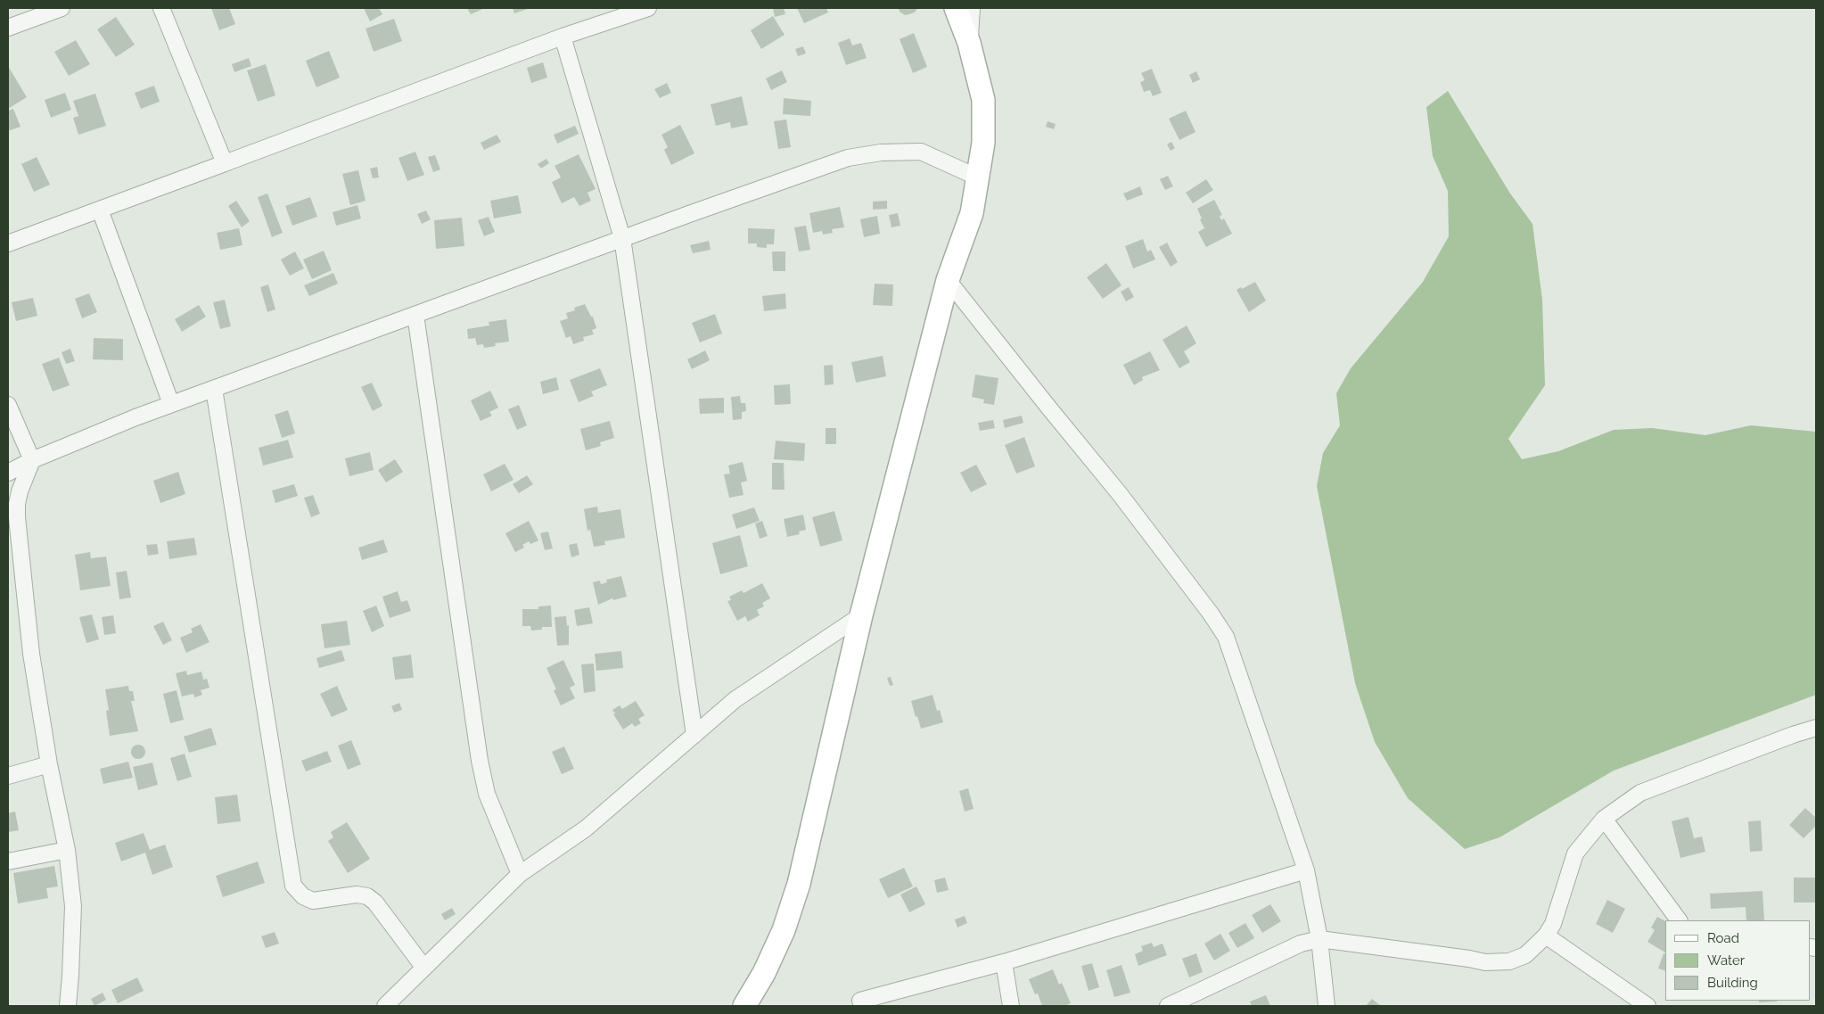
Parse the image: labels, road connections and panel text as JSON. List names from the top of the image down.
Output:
{
  "legend": ["Road", "Water", "Building"]
}
